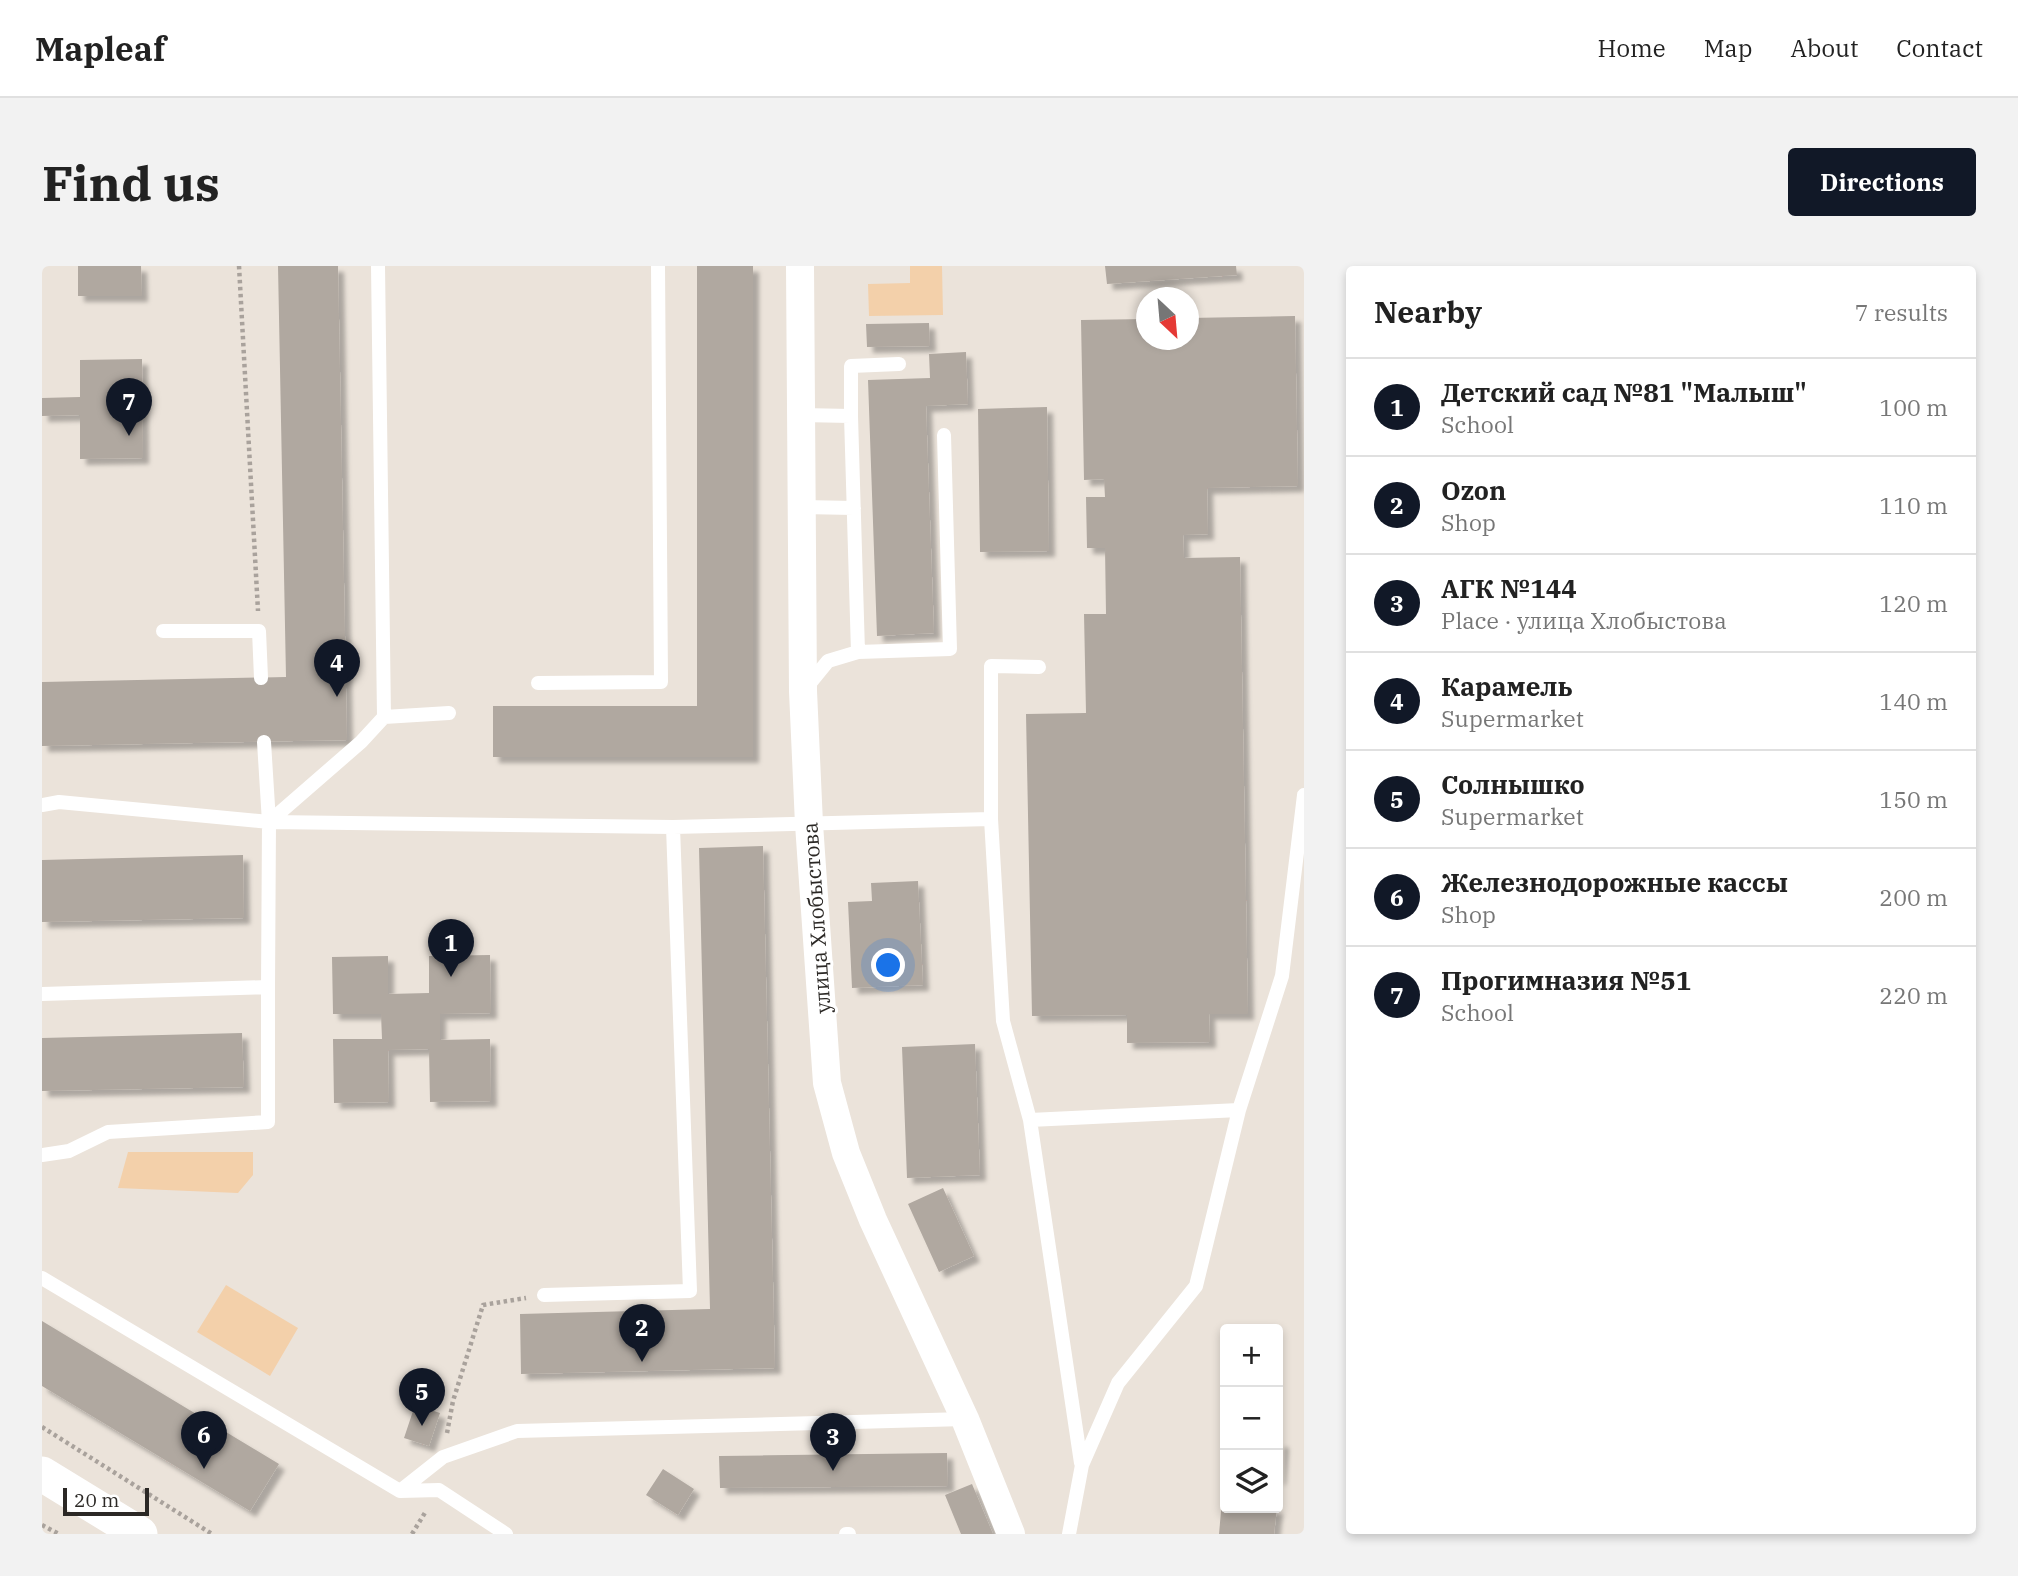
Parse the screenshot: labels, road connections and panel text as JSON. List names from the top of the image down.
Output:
{
  "streets": {
    "street": ["улица Хлобыстова"]
  },
  "scale_bar": "20 m",
  "north": "bottom right",
  "page": {
    "header": "Mapleaf",
    "nav": [
      "Home",
      "Map",
      "About",
      "Contact"
    ],
    "buttons": "Directions",
    "title": "Find us",
    "heading": ["Nearby", "7 results"],
    "list": [
      {
        "mark": "1",
        "name": "Детский сад №81 \"Малыш\"",
        "note": "School",
        "value": "100 m"
      },
      {
        "mark": "2",
        "name": "Ozon",
        "note": "Shop",
        "value": "110 m"
      },
      {
        "mark": "3",
        "name": "АГК №144",
        "note": "Place · улица Хлобыстова",
        "value": "120 m"
      },
      {
        "mark": "4",
        "name": "Карамель",
        "note": "Supermarket",
        "value": "140 m"
      },
      {
        "mark": "5",
        "name": "Солнышко",
        "note": "Supermarket",
        "value": "150 m"
      },
      {
        "mark": "6",
        "name": "Железнодорожные кассы",
        "note": "Shop",
        "value": "200 m"
      },
      {
        "mark": "7",
        "name": "Прогимназия №51",
        "note": "School",
        "value": "220 m"
      }
    ],
    "pins": [
      "7",
      "4",
      "1",
      "2",
      "5",
      "6",
      "3"
    ],
    "map_buttons": ["+", "−"],
    "scale": "20 m"
  }
}
